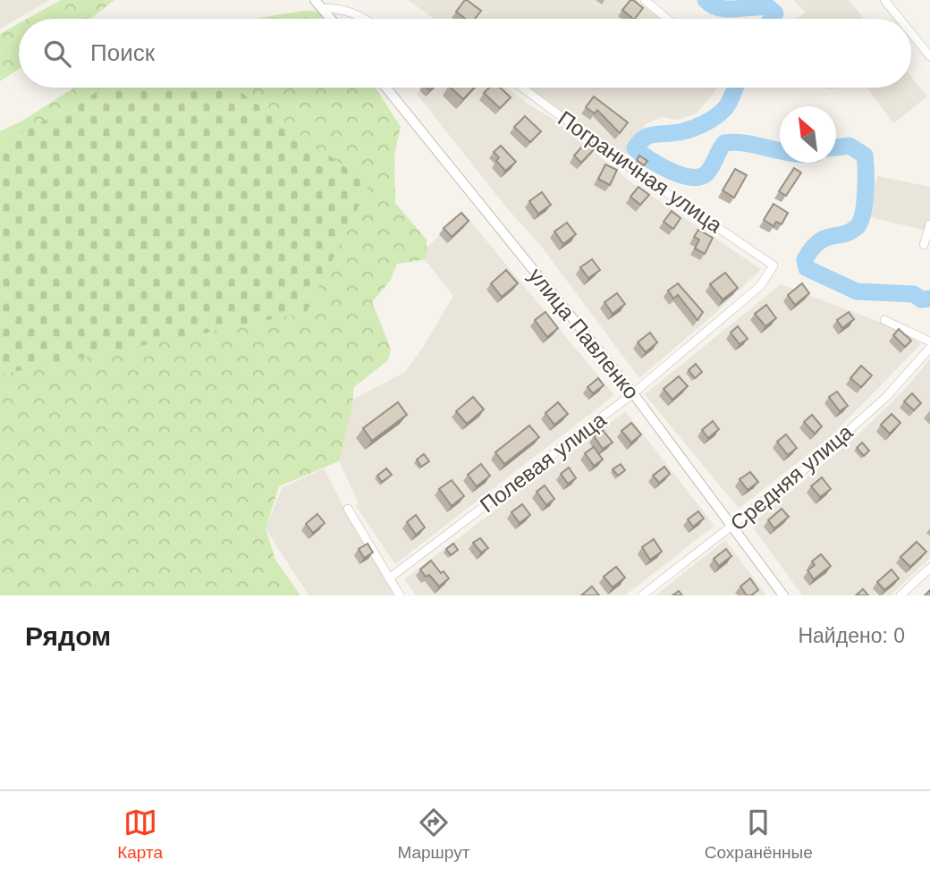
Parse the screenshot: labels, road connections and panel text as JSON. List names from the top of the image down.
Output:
{
  "streets": {
    "street": [
      "Пограничная улица",
      "улица Павленко",
      "Полевая улица",
      "Средняя улица"
    ]
  },
  "crossings": [
    ["Пограничная улица", "Полевая улица"],
    ["улица Павленко", "Полевая улица"],
    ["улица Павленко", "Средняя улица"]
  ],
  "north": "top left",
  "page": {
    "search": "Поиск",
    "heading": ["Рядом", "Найдено: 0"],
    "nav": ["Карта", "Маршрут", "Сохранённые"]
  }
}
